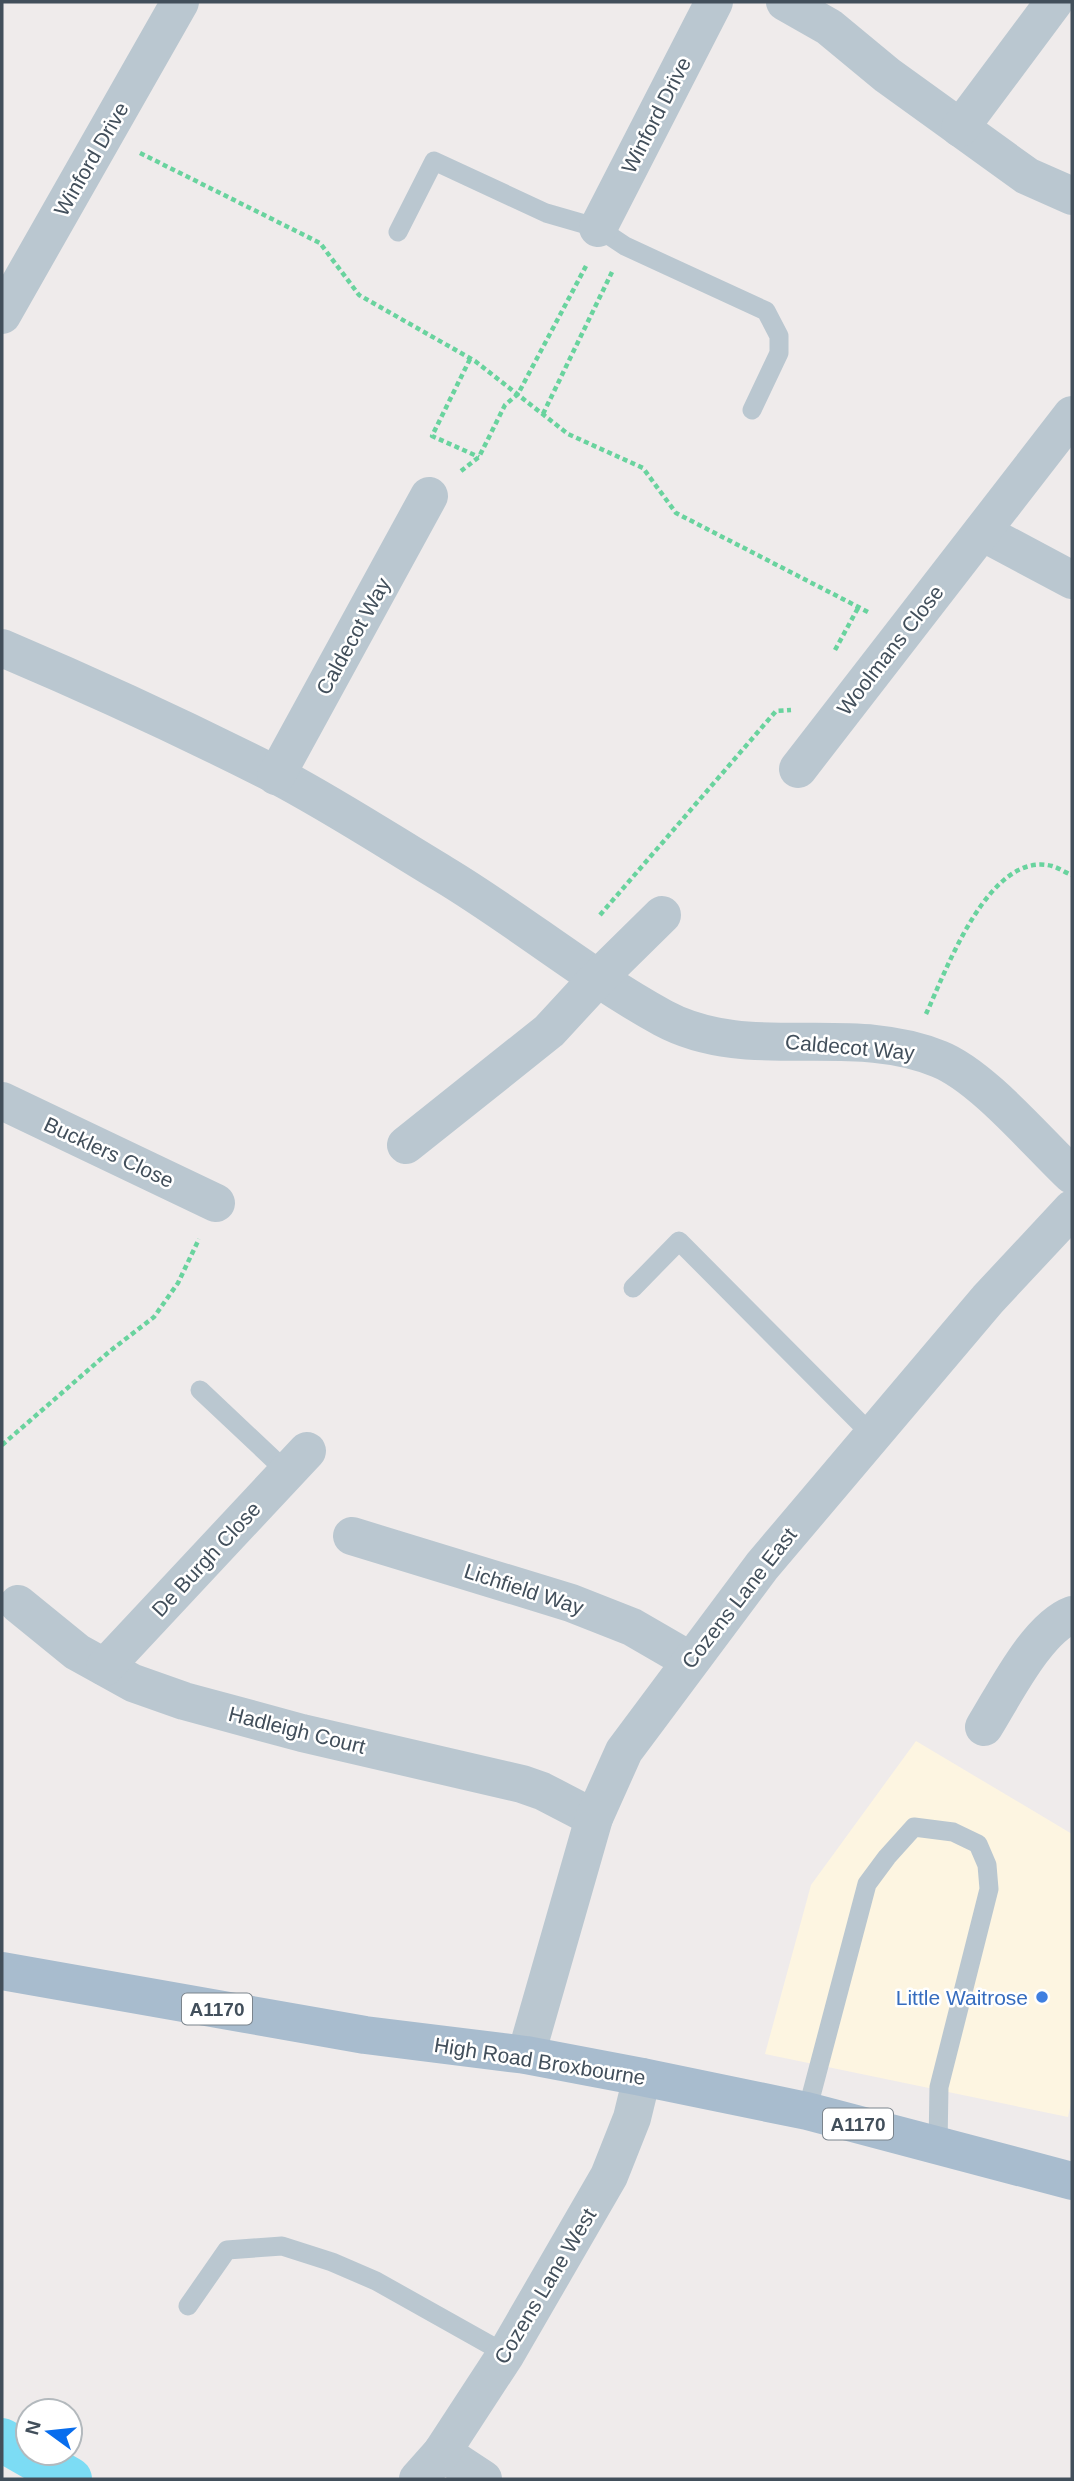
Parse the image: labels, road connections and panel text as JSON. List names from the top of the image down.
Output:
{
  "streets": {
    "main road": ["A1170", "High Road Broxbourne"],
    "street": [
      "Winford Drive",
      "Caldecot Way",
      "Woolmans Close",
      "Bucklers Close",
      "De Burgh Close",
      "Lichfield Way",
      "Cozens Lane East",
      "Hadleigh Court",
      "Cozens Lane West"
    ]
  },
  "crossings": [
    ["De Burgh Close", "Hadleigh Court"],
    ["Lichfield Way", "Cozens Lane East"],
    ["Cozens Lane East", "Hadleigh Court"],
    ["Cozens Lane East", "High Road Broxbourne"],
    ["High Road Broxbourne", "Cozens Lane West"]
  ],
  "places": ["Little Waitrose"],
  "north": "left"
}
